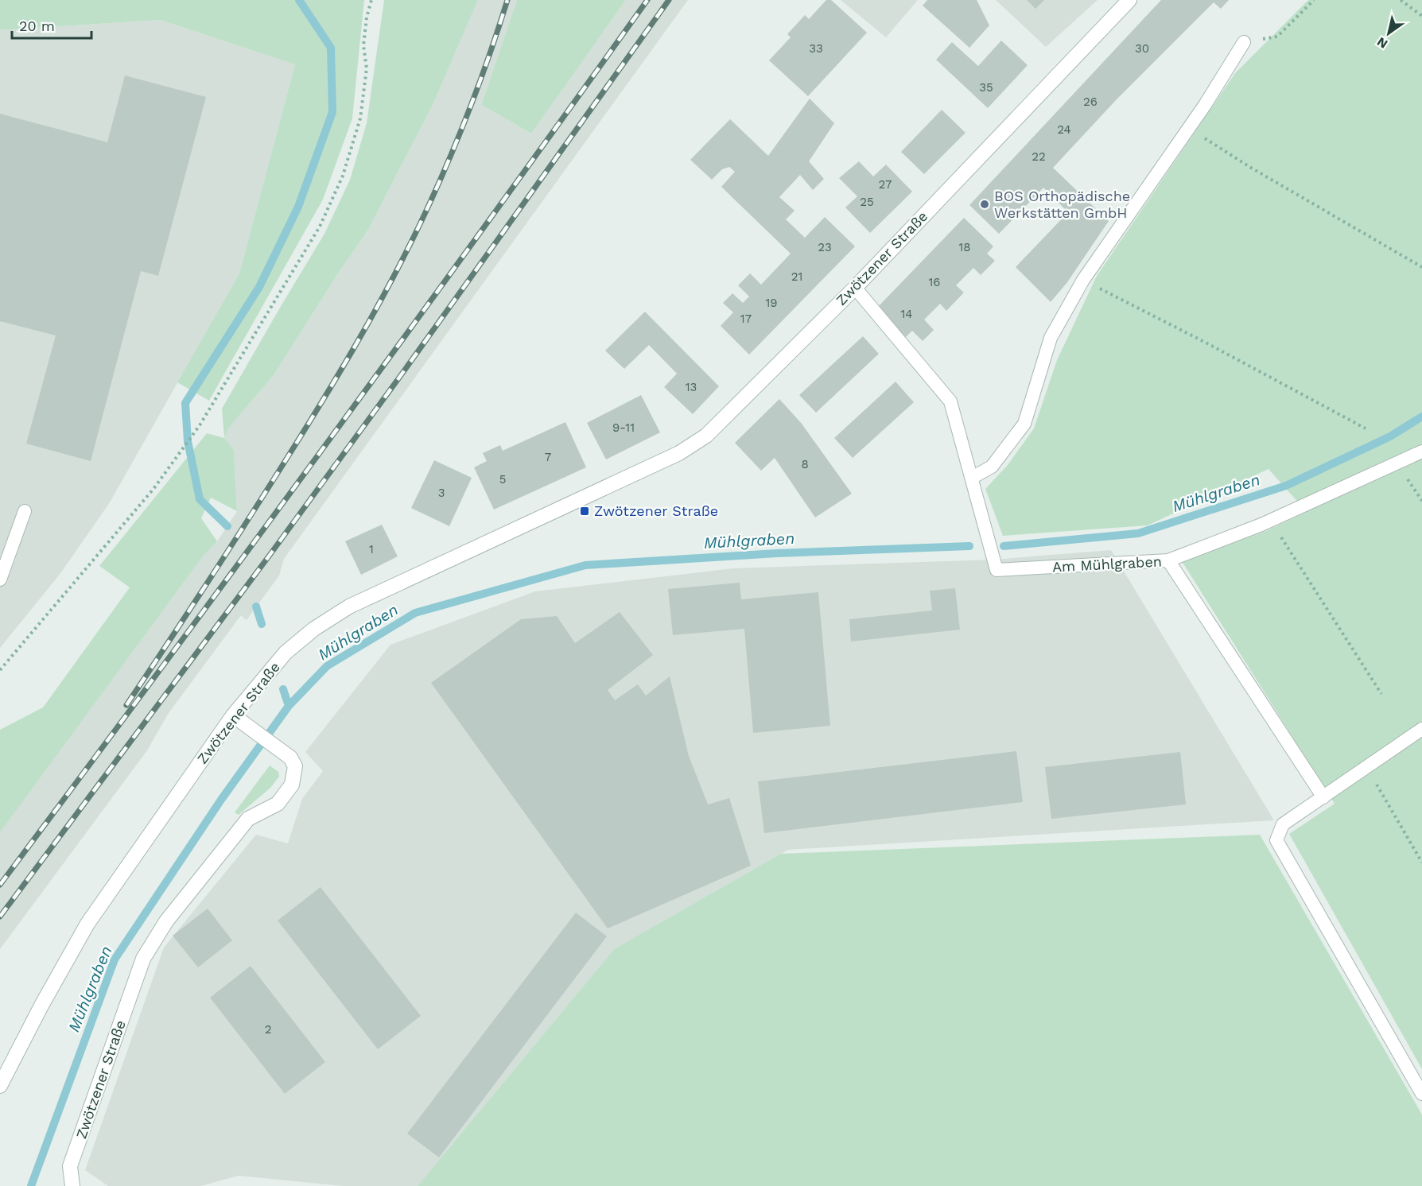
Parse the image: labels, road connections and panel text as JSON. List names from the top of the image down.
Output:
{
  "streets": {
    "street": ["Zwötzener Straße"],
    "lane": ["Am Mühlgraben"]
  },
  "crossings": [
    ["Zwötzener Straße", "Am Mühlgraben"]
  ],
  "water": ["Mühlgraben"],
  "places": {
    "other": ["BOS Orthopädische Werkstätten GmbH"],
    "transit": ["Zwötzener Straße"]
  },
  "house_numbers": [
    "33",
    "30",
    "35",
    "26",
    "24",
    "22",
    "27",
    "25",
    "23",
    "18",
    "21",
    "16",
    "19",
    "14",
    "17",
    "13",
    "9-11",
    "7",
    "8",
    "5",
    "3",
    "1",
    "2"
  ],
  "scale_bar": "20 m",
  "north": "bottom left"
}
